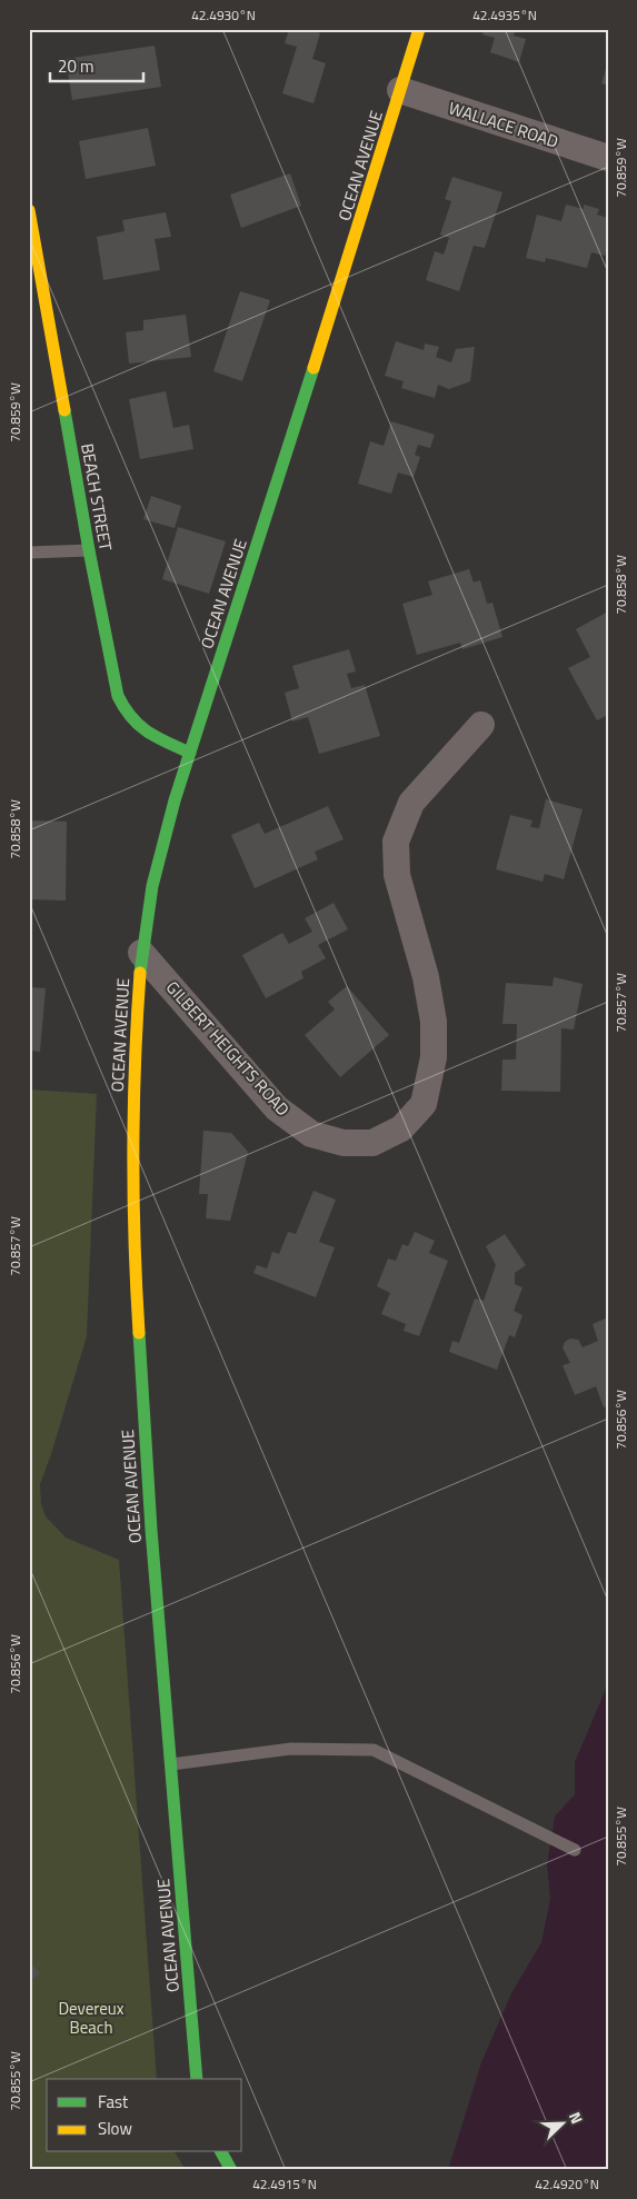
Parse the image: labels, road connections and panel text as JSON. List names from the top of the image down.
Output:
{
  "streets": {
    "main road": ["OCEAN AVENUE", "BEACH STREET"],
    "street": ["WALLACE ROAD", "GILBERT HEIGHTS ROAD"]
  },
  "crossings": [
    ["WALLACE ROAD", "OCEAN AVENUE"],
    ["OCEAN AVENUE", "BEACH STREET"],
    ["OCEAN AVENUE", "GILBERT HEIGHTS ROAD"]
  ],
  "parks": ["Devereux Beach"],
  "legend": ["Fast", "Slow"],
  "scale_bar": "20 m",
  "north": "top right",
  "coordinates": [
    "42.4930°N",
    "42.4935°N",
    "70.859°W",
    "70.858°W",
    "70.857°W",
    "70.856°W",
    "70.855°W",
    "42.4915°N",
    "42.4920°N"
  ]
}
